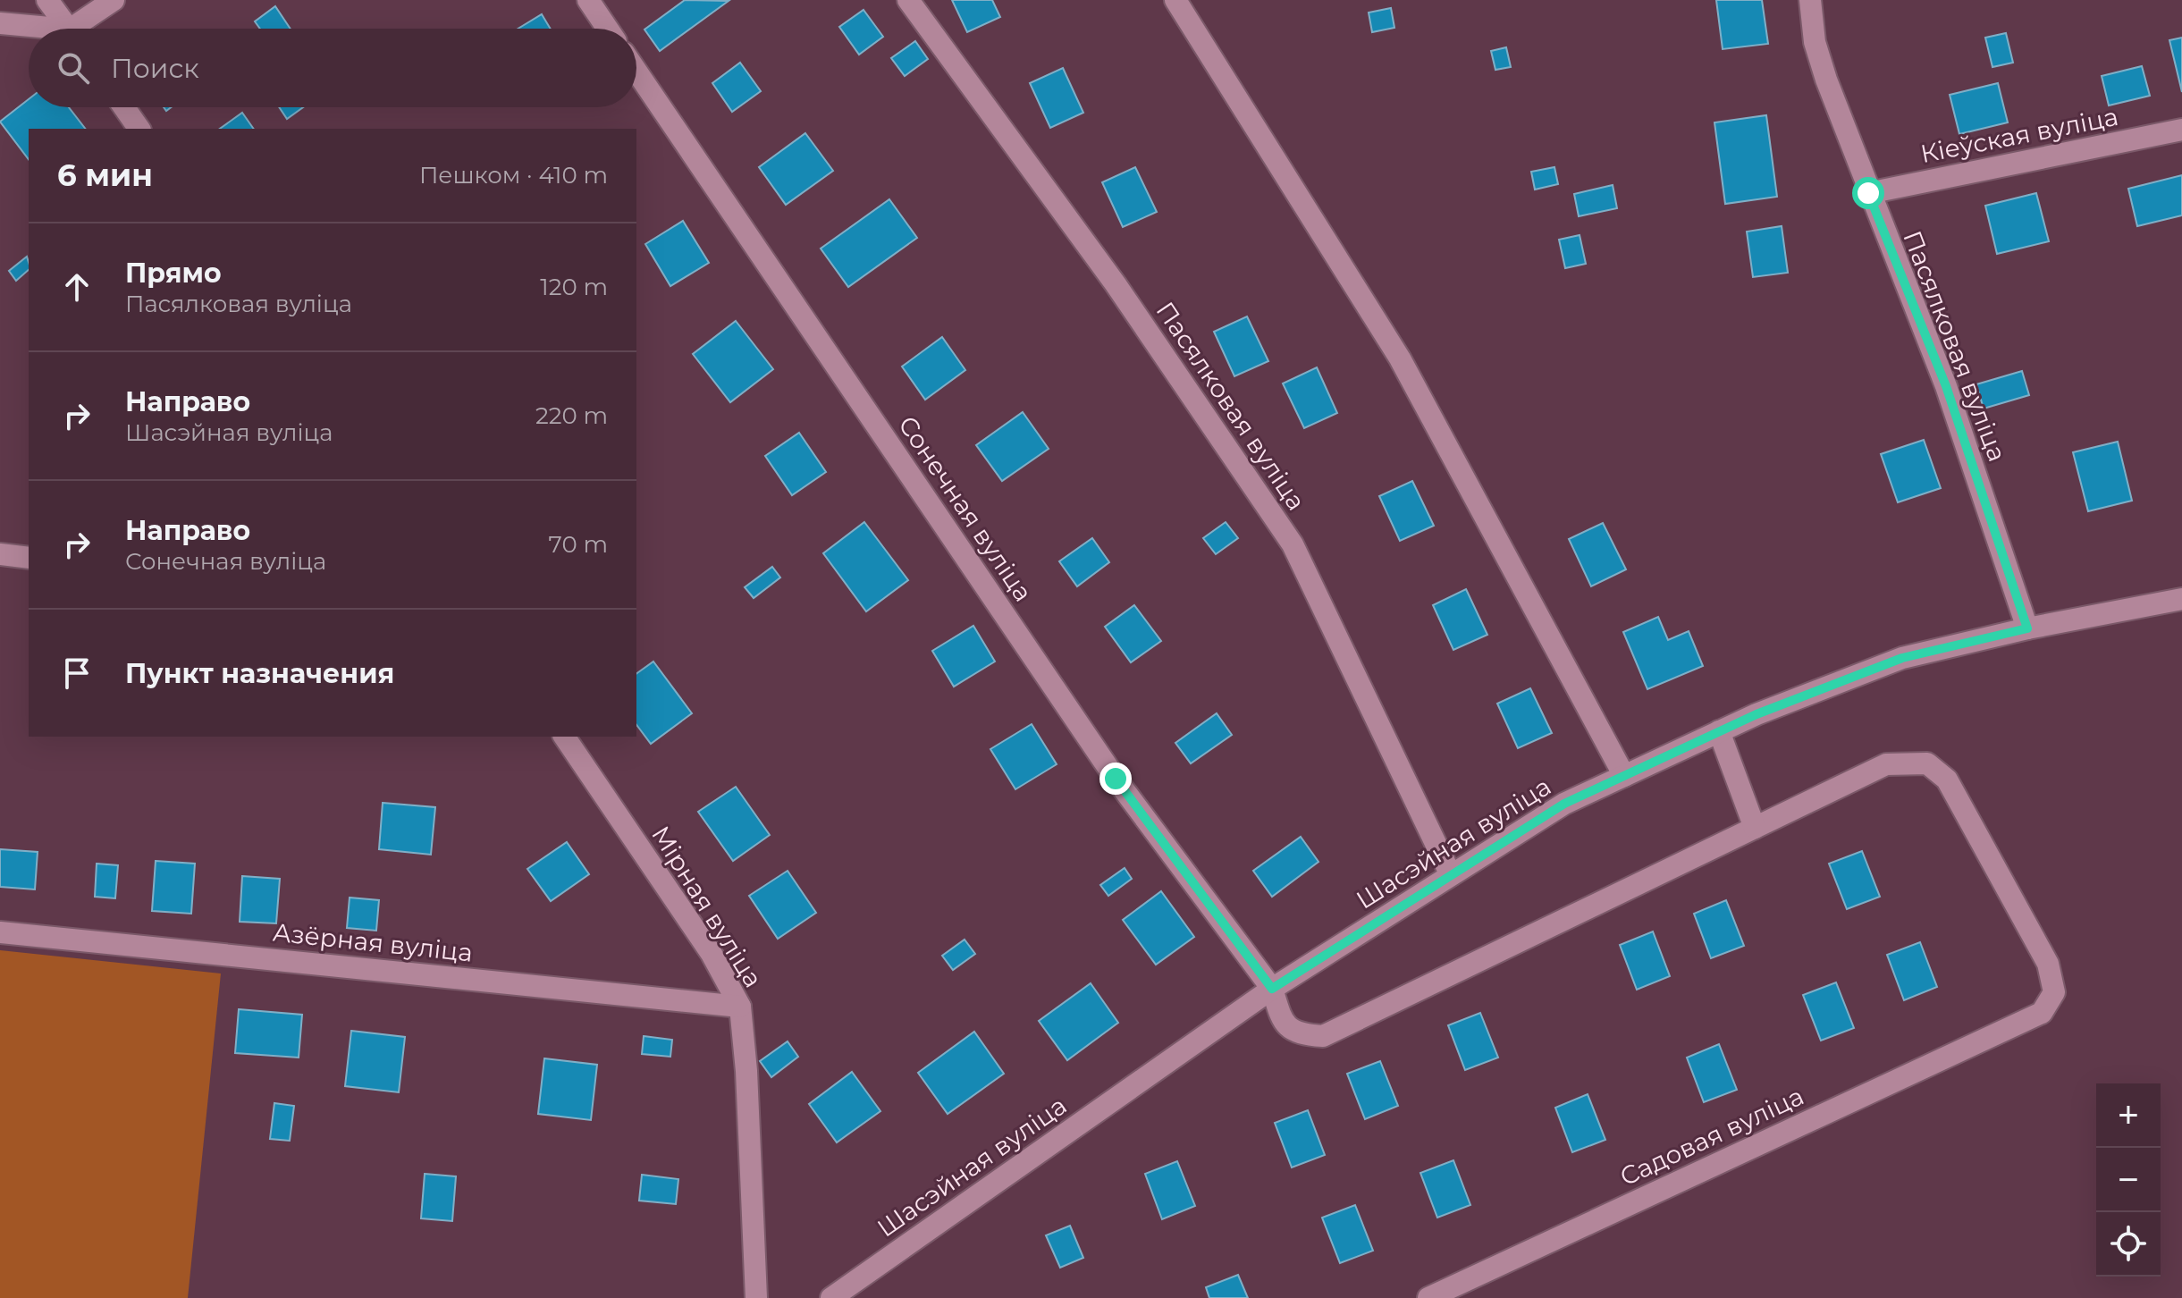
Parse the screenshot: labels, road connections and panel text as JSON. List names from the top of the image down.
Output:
{
  "streets": {
    "street": [
      "Кіеўская вуліца",
      "Пасялковая вуліца",
      "Сонечная вуліца",
      "Шасэйная вуліца",
      "Мірная вуліца",
      "Азёрная вуліца",
      "Садовая вуліца"
    ]
  },
  "crossings": [
    ["Кіеўская вуліца", "Пасялковая вуліца"],
    ["Пасялковая вуліца", "Шасэйная вуліца"],
    ["Сонечная вуліца", "Шасэйная вуліца"],
    ["Сонечная вуліца", "Садовая вуліца"],
    ["Мірная вуліца", "Азёрная вуліца"]
  ],
  "page": {
    "search": "Поиск",
    "heading": ["6 мин", "Пешком · 410 m"],
    "list": [
      ["Прямо", "Пасялковая вуліца", "120 m"],
      ["Направо", "Шасэйная вуліца", "220 m"],
      ["Направо", "Сонечная вуліца", "70 m"],
      "Пункт назначения"
    ],
    "map_buttons": ["+", "−"]
  }
}
